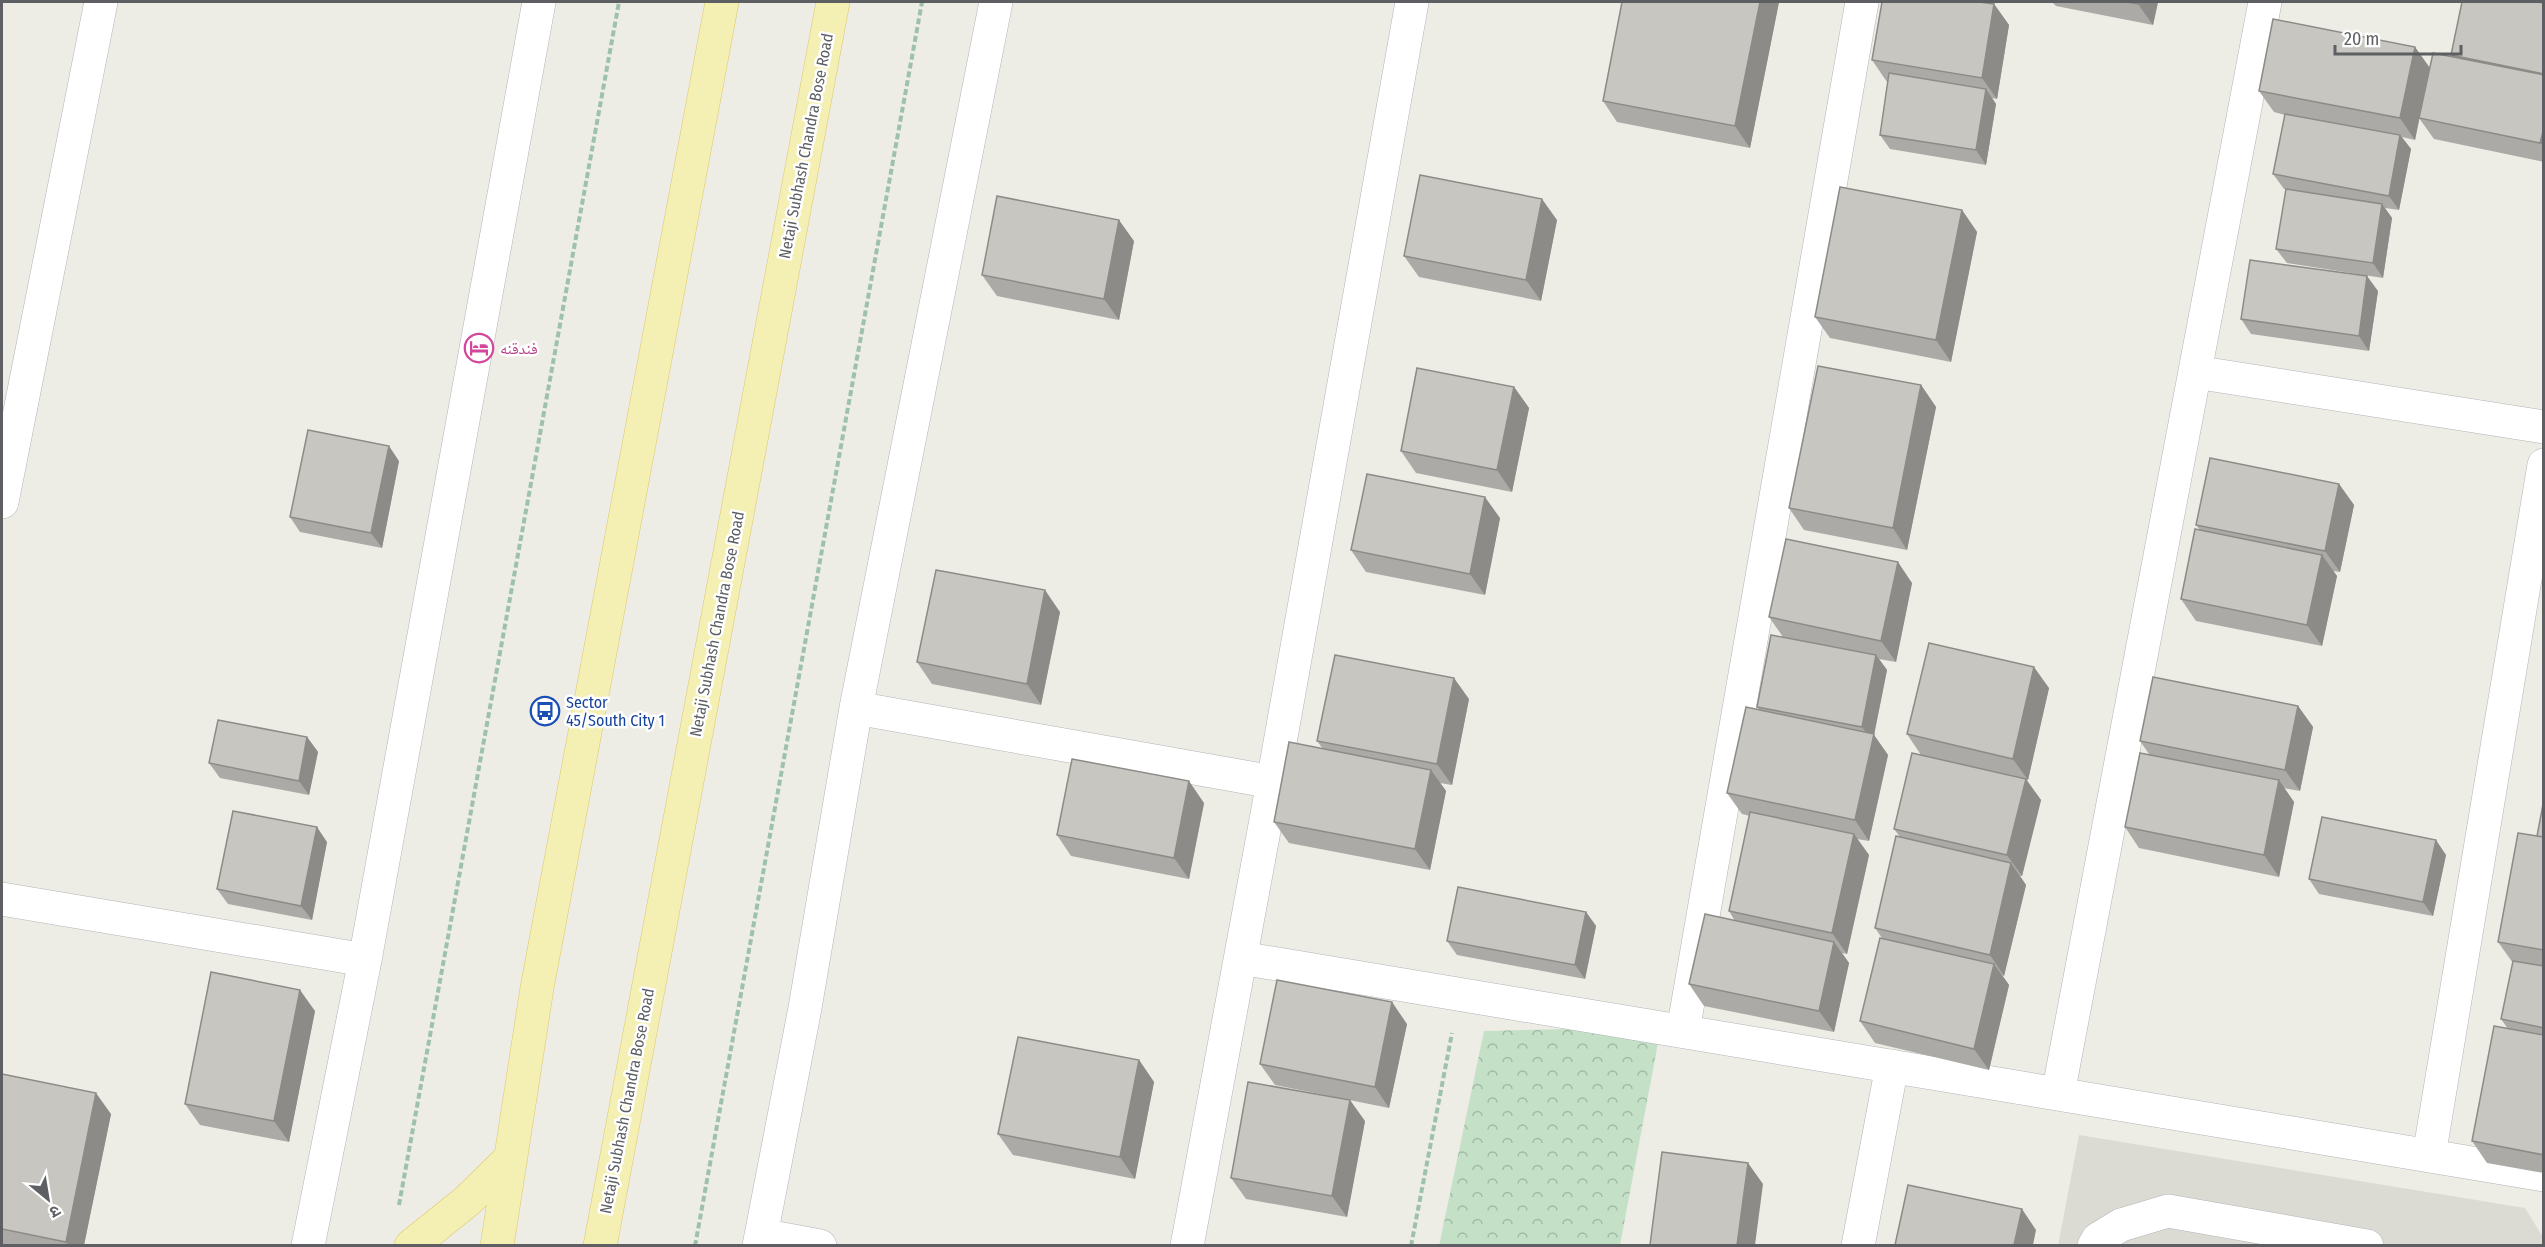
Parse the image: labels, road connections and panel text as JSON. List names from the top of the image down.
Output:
{
  "streets": {
    "main road": ["Netaji Subhash Chandra Bose Road"]
  },
  "places": {
    "hotel": ["فندقنه"],
    "bus stop": ["Sector 45/South City 1"]
  },
  "scale_bar": "20 m",
  "north": "bottom right"
}
